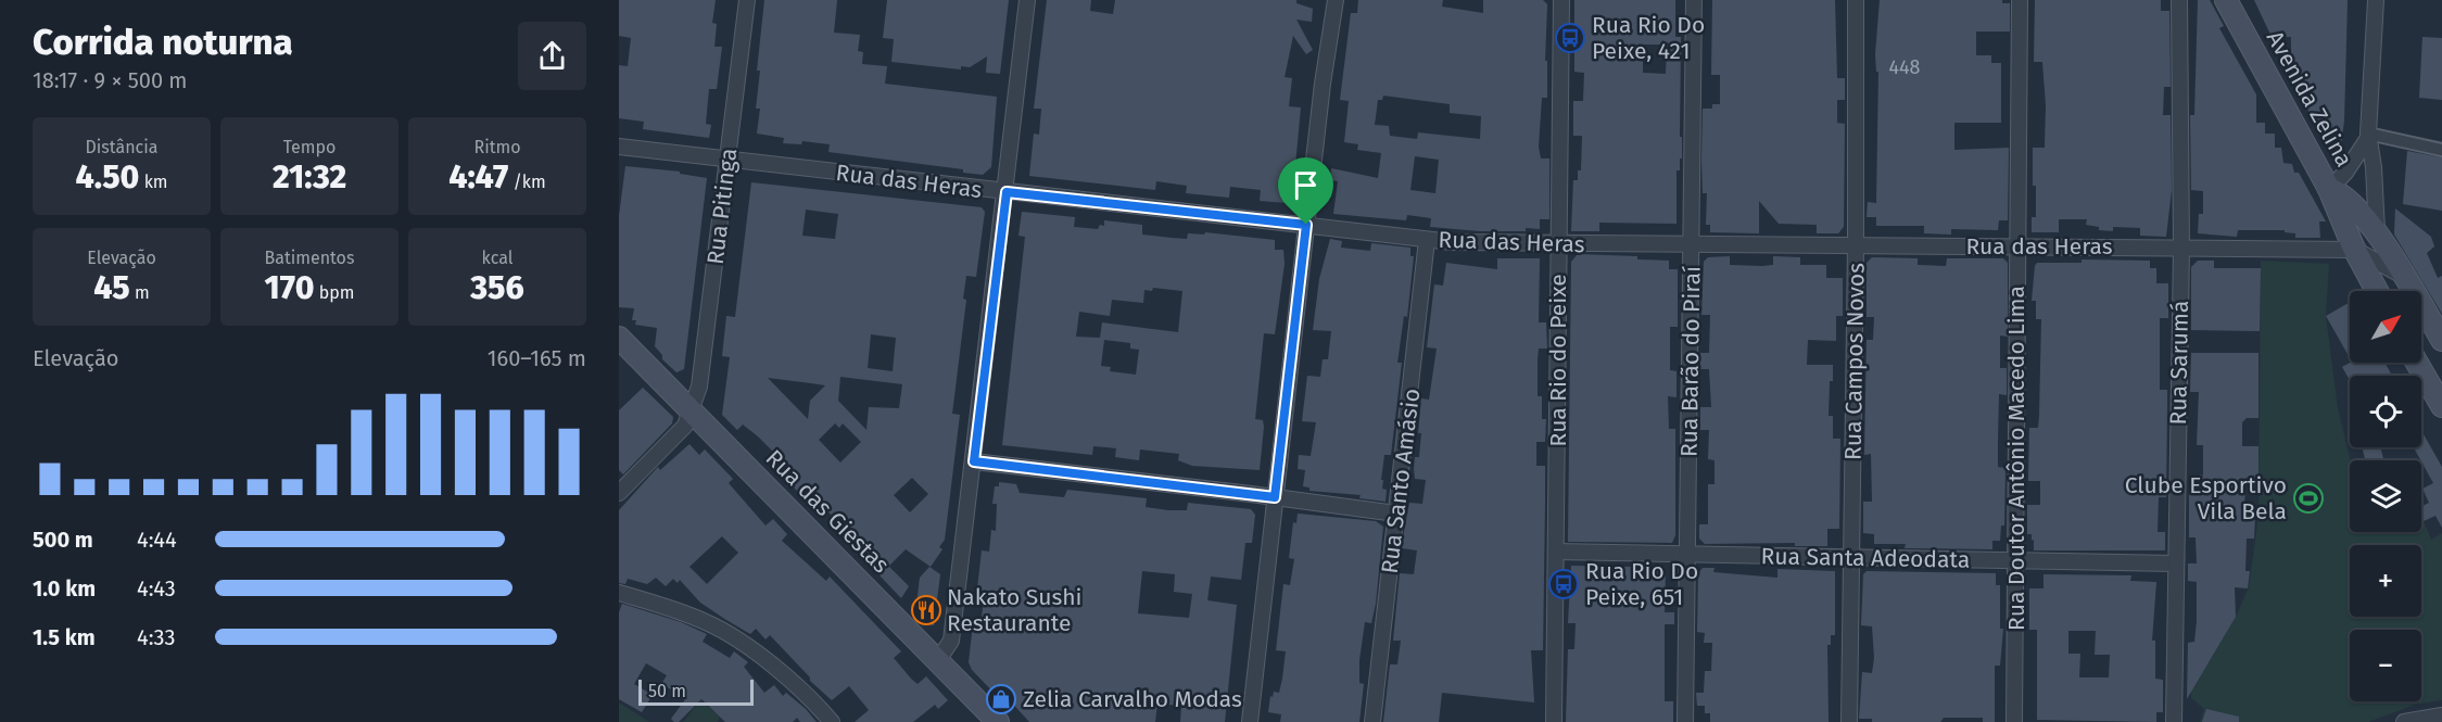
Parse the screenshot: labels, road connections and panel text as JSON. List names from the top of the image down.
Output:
{
  "streets": {
    "main road": ["Avenida Zelina", "Rua das Giestas"],
    "street": [
      "Rua das Heras",
      "Rua Pitinga",
      "Rua Rio do Peixe",
      "Rua Barão do Piraí",
      "Rua Campos Novos",
      "Rua Sarumá",
      "Rua Doutor Antônio Macedo Lima",
      "Rua Santo Amásio",
      "Rua Santa Adeodata"
    ]
  },
  "crossings": [
    ["Avenida Zelina", "Rua das Heras"],
    ["Rua das Heras", "Rua Pitinga"],
    ["Rua das Heras", "Rua Rio do Peixe"],
    ["Rua das Heras", "Rua Barão do Piraí"],
    ["Rua das Heras", "Rua Campos Novos"],
    ["Rua das Heras", "Rua Sarumá"],
    ["Rua das Heras", "Rua Doutor Antônio Macedo Lima"],
    ["Rua das Heras", "Rua Santo Amásio"],
    ["Rua Pitinga", "Rua das Giestas"],
    ["Rua Rio do Peixe", "Rua Santa Adeodata"],
    ["Rua Barão do Piraí", "Rua Santa Adeodata"],
    ["Rua Campos Novos", "Rua Santa Adeodata"],
    ["Rua Sarumá", "Rua Santa Adeodata"],
    ["Rua Doutor Antônio Macedo Lima", "Rua Santa Adeodata"]
  ],
  "places": {
    "bus stop": ["Rua Rio Do Peixe, 421", "Rua Rio Do Peixe, 651"],
    "sports": ["Clube Esportivo Vila Bela"],
    "restaurant": ["Nakato Sushi Restaurante"],
    "shop": ["Zelia Carvalho Modas"]
  },
  "house_numbers": ["448"],
  "scale_bar": "50 m",
  "north": "top right",
  "page": {
    "heading": ["Corrida noturna", "18:17 · 9 × 500 m"],
    "stats": [
      ["Distância", "4.50 km"],
      ["Tempo", "21:32"],
      ["Ritmo", "4:47 /km"],
      ["Elevação", "45 m"],
      ["Batimentos", "170 bpm"],
      ["kcal", "356"]
    ],
    "map_buttons": ["+", "−"],
    "chart": ["Elevação", "160–165 m"],
    "list": [
      {
        "name": "500 m",
        "note": "4:44"
      },
      {
        "name": "1.0 km",
        "note": "4:43"
      },
      {
        "name": "1.5 km",
        "note": "4:33"
      }
    ],
    "scale": "50 m"
  }
}
